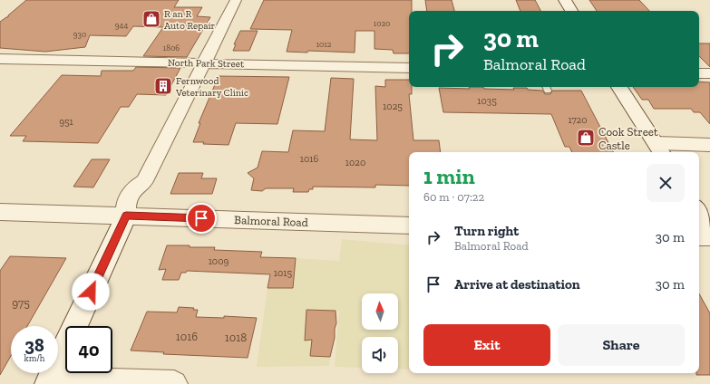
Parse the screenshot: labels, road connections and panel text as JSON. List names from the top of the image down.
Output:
{
  "streets": {
    "street": ["North Park Street", "Balmoral Road"]
  },
  "places": {
    "shop": ["R an R Auto Repair", "Cook Street Castle"],
    "building": ["Fernwood Veterinary Clinic"]
  },
  "house_numbers": [
    "1020",
    "944",
    "930",
    "1012",
    "1806",
    "1035",
    "1025",
    "1720",
    "951",
    "1016",
    "1020",
    "1009",
    "1015",
    "975",
    "1016",
    "1018"
  ],
  "north": "top",
  "page": {
    "turn": ["30 m", "Balmoral Road"],
    "heading": ["1 min", "60 m · 07:22"],
    "list": [
      {
        "name": "Turn right",
        "note": "Balmoral Road",
        "value": "30 m"
      },
      {
        "name": "Arrive at destination",
        "value": "30 m"
      }
    ],
    "buttons": ["Exit", "Share"],
    "speed": "38 km/h",
    "limit": "40"
  }
}
